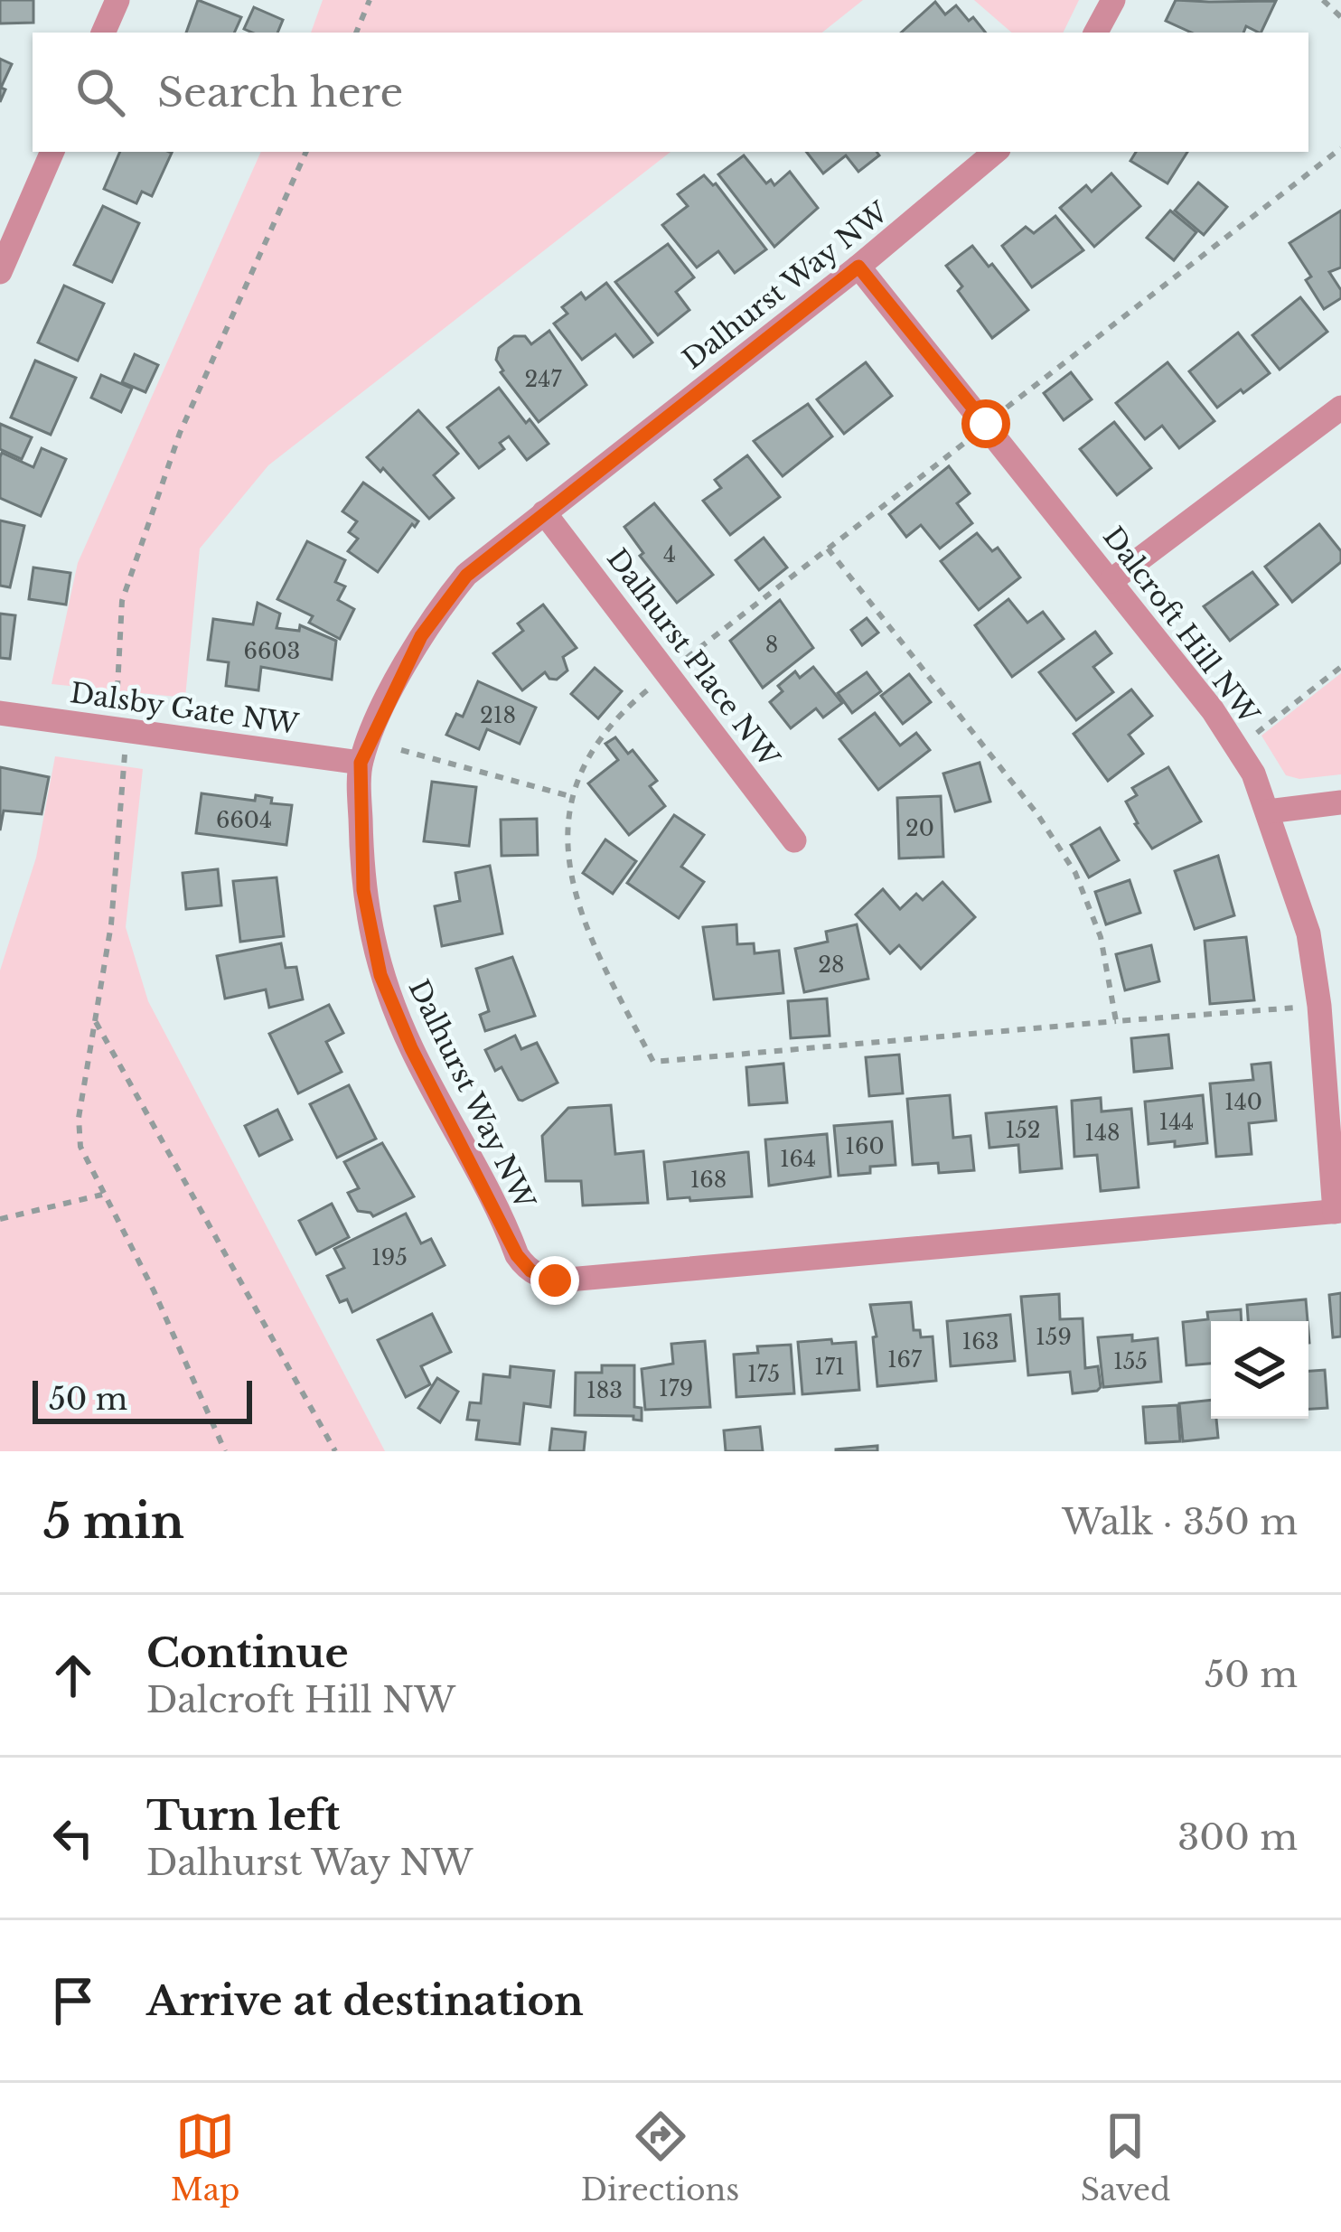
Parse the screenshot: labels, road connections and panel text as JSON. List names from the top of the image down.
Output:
{
  "streets": {
    "street": [
      "Dalhurst Way NW",
      "Dalcroft Hill NW",
      "Dalhurst Place NW",
      "Dalsby Gate NW"
    ]
  },
  "crossings": [
    ["Dalhurst Way NW", "Dalcroft Hill NW"],
    ["Dalhurst Way NW", "Dalhurst Place NW"],
    ["Dalhurst Way NW", "Dalsby Gate NW"]
  ],
  "house_numbers": [
    "247",
    "4",
    "8",
    "6603",
    "218",
    "6604",
    "20",
    "28",
    "140",
    "144",
    "152",
    "148",
    "160",
    "164",
    "168",
    "195",
    "159",
    "163",
    "167",
    "155",
    "171",
    "175",
    "179",
    "183"
  ],
  "scale_bar": "50 m",
  "page": {
    "search": "Search here",
    "scale": "50 m",
    "heading": ["5 min", "Walk · 350 m"],
    "list": [
      ["Continue", "Dalcroft Hill NW", "50 m"],
      ["Turn left", "Dalhurst Way NW", "300 m"],
      "Arrive at destination"
    ],
    "nav": ["Map", "Directions", "Saved"]
  }
}
